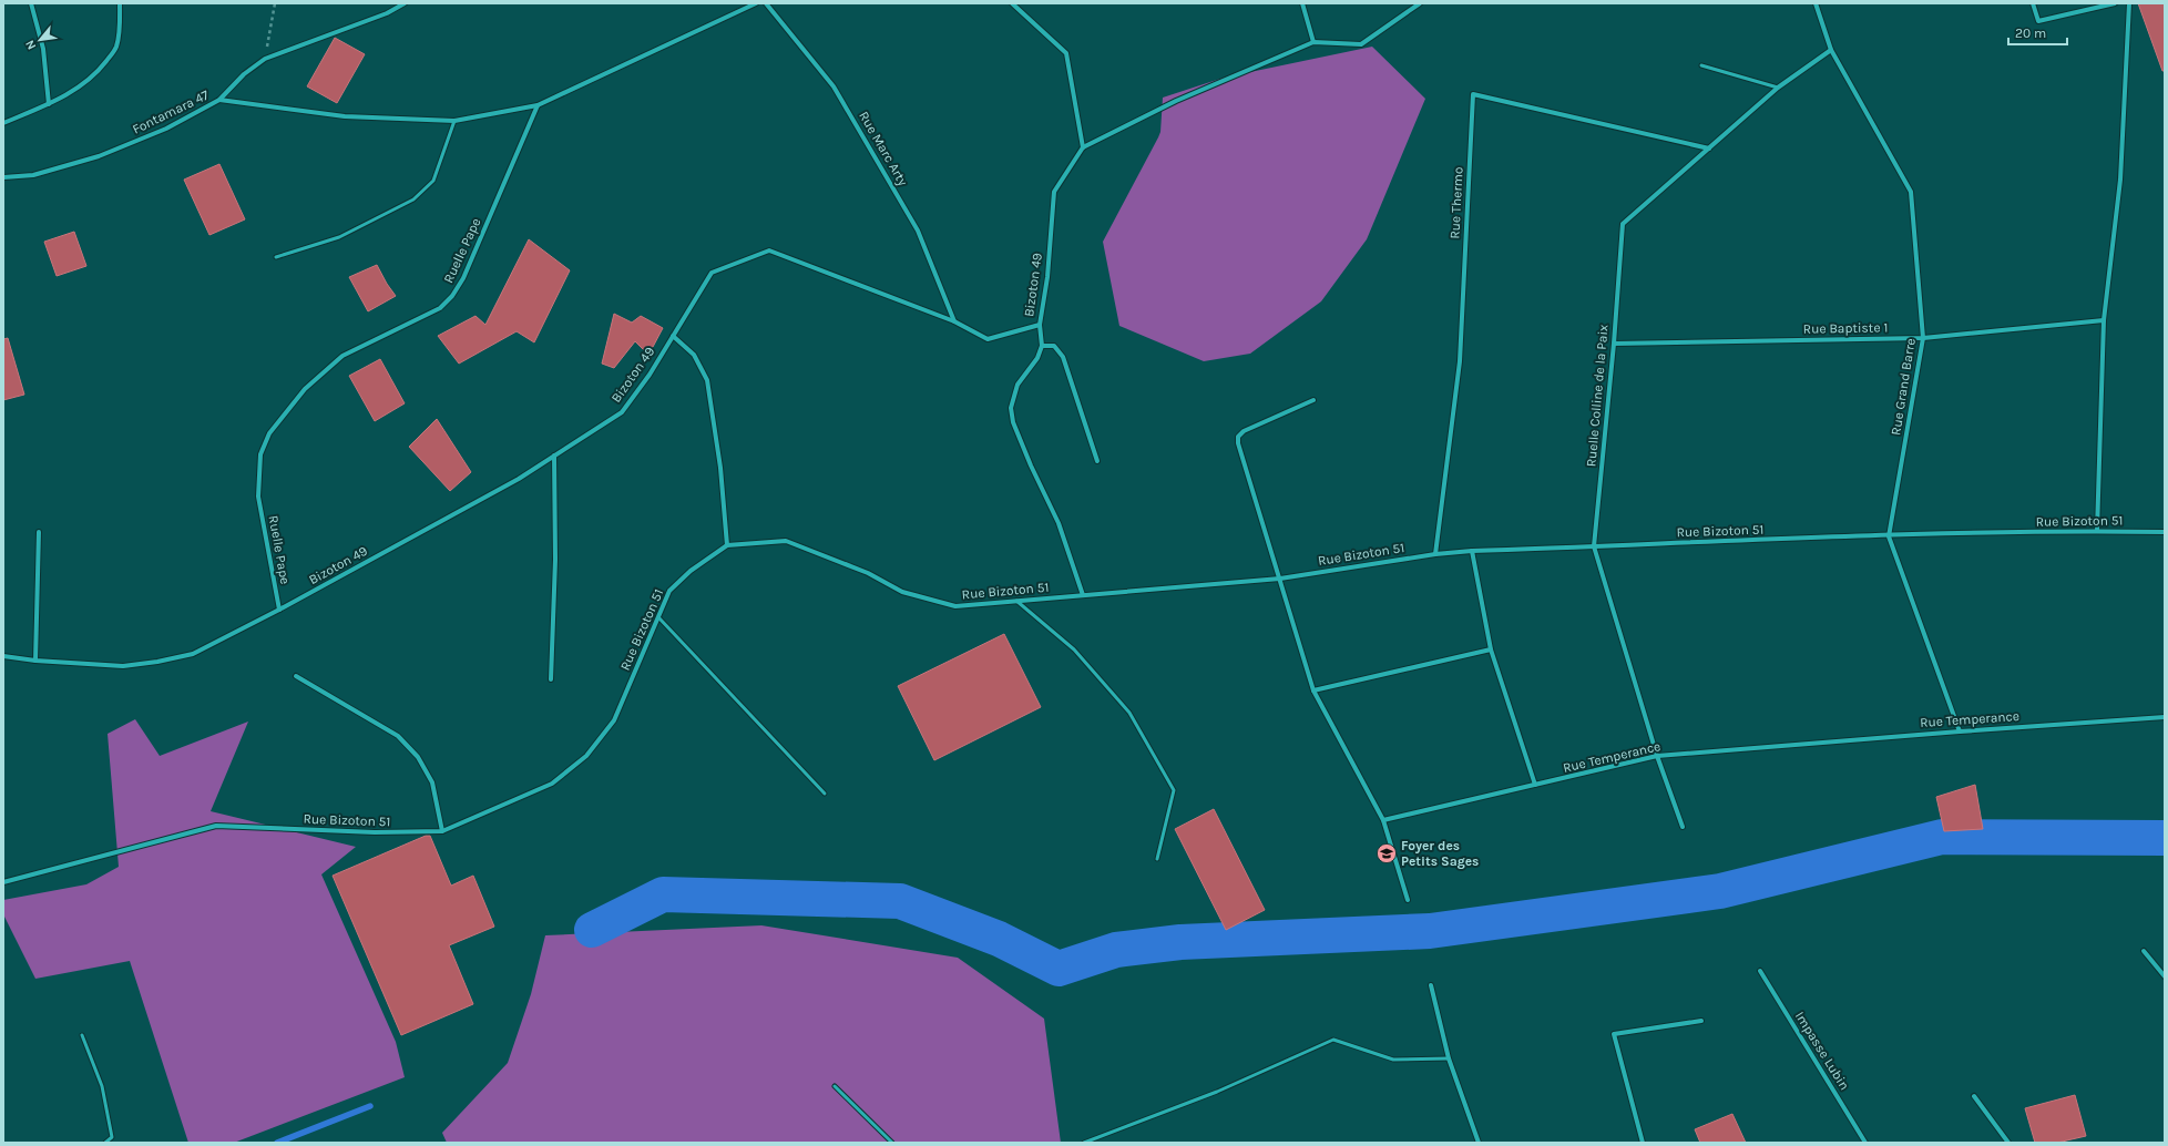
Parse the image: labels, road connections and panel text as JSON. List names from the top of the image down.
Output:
{
  "streets": {
    "street": [
      "Fontamara 47",
      "Rue Marc Arty",
      "Rue Thermo",
      "Ruelle Pape",
      "Bizoton 49",
      "Rue Baptiste 1",
      "Rue Grand Barre",
      "Ruelle Colline de la Paix",
      "Rue Bizoton 51",
      "Rue Temperance",
      "Impasse Lubin"
    ]
  },
  "crossings": [
    ["Rue Marc Arty", "Bizoton 49"],
    ["Rue Thermo", "Ruelle Colline de la Paix"],
    ["Rue Thermo", "Rue Bizoton 51"],
    ["Ruelle Pape", "Bizoton 49"],
    ["Rue Baptiste 1", "Rue Grand Barre"],
    ["Rue Baptiste 1", "Ruelle Colline de la Paix"],
    ["Rue Grand Barre", "Ruelle Colline de la Paix"],
    ["Rue Grand Barre", "Rue Bizoton 51"],
    ["Rue Grand Barre", "Rue Temperance"],
    ["Ruelle Colline de la Paix", "Rue Bizoton 51"],
    ["Ruelle Colline de la Paix", "Rue Temperance"]
  ],
  "places": {
    "school or university": ["Foyer des Petits Sages"]
  },
  "scale_bar": "20 m",
  "north": "bottom left"
}
